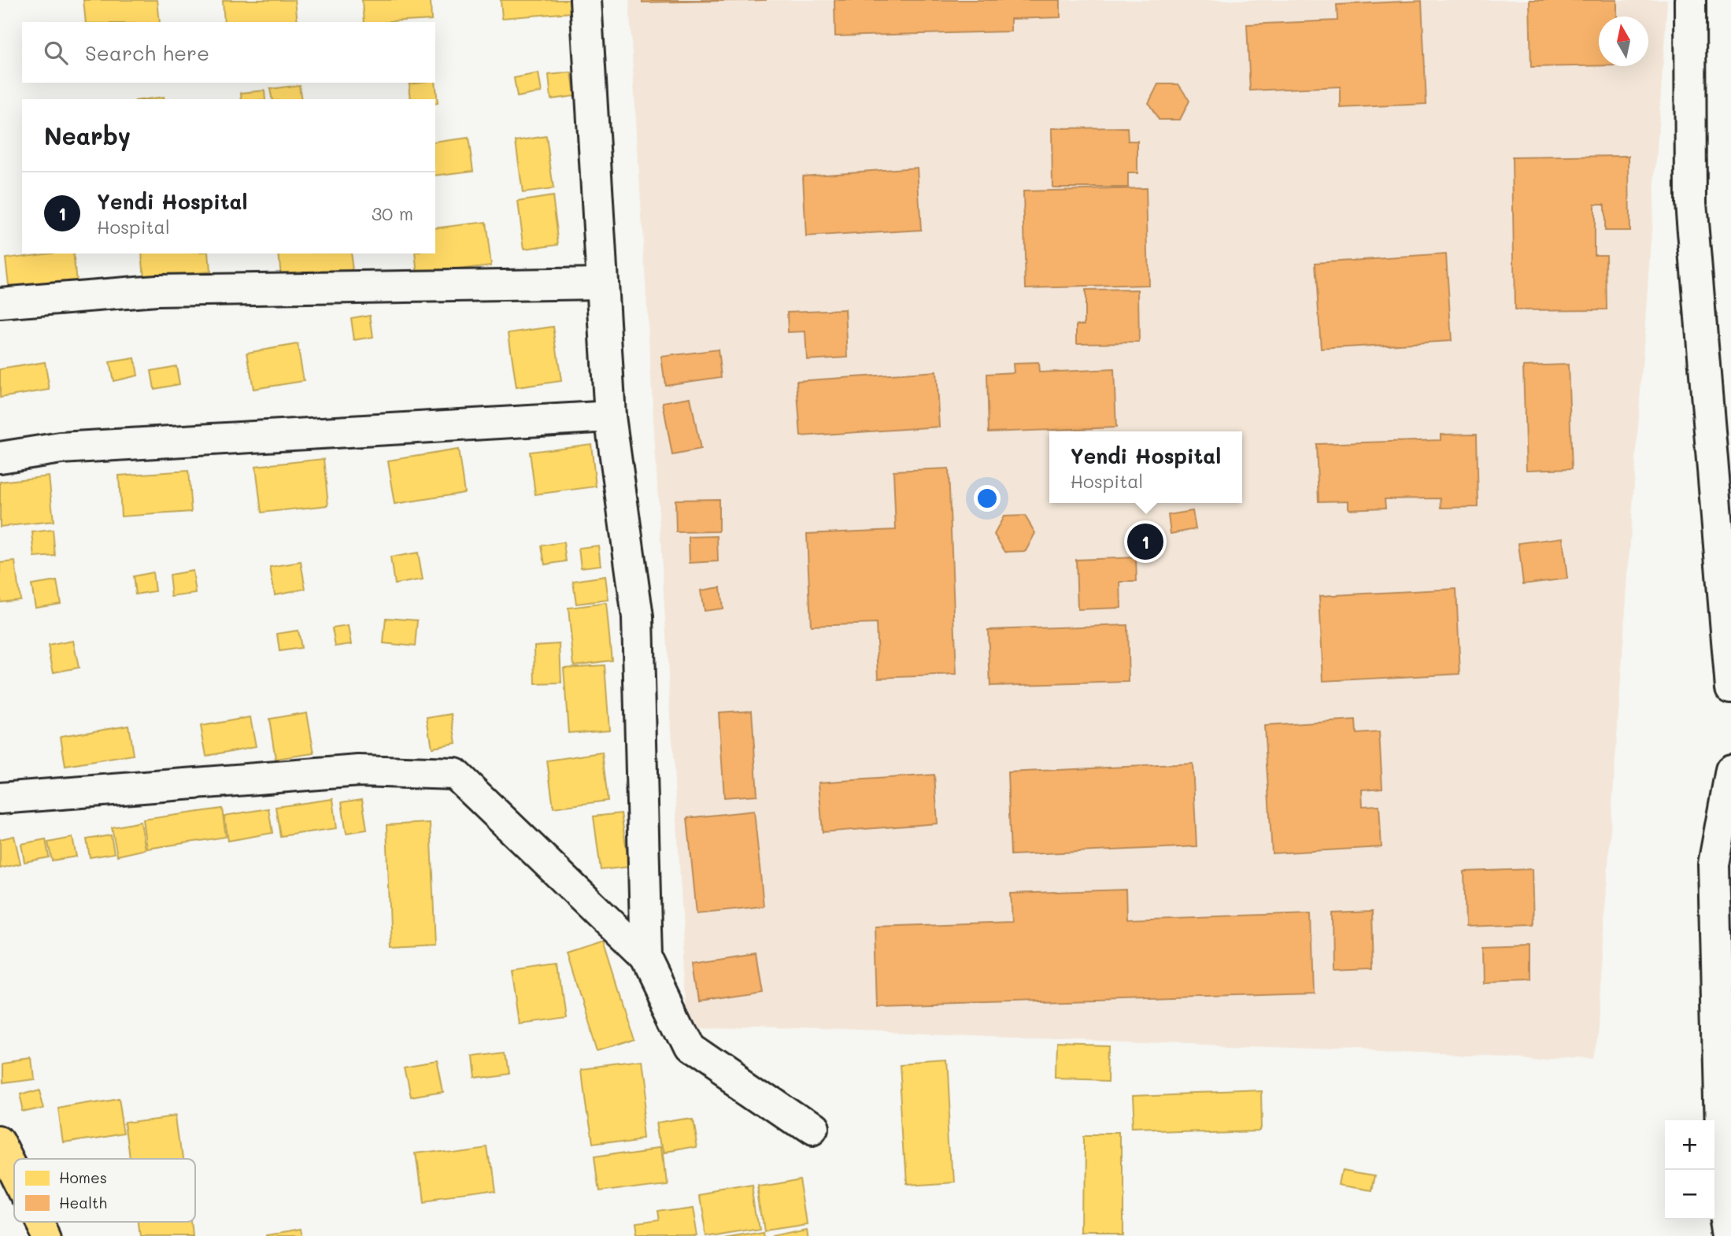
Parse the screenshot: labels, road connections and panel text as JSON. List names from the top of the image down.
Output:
{
  "legend": ["Homes", "Health"],
  "north": "top",
  "page": {
    "search": "Search here",
    "heading": "Nearby",
    "list": [
      {
        "mark": "1",
        "name": "Yendi Hospital",
        "note": "Hospital",
        "value": "30 m"
      }
    ],
    "popup": ["Yendi Hospital", "Hospital"],
    "pins": "1",
    "map_buttons": ["+", "−"]
  }
}
